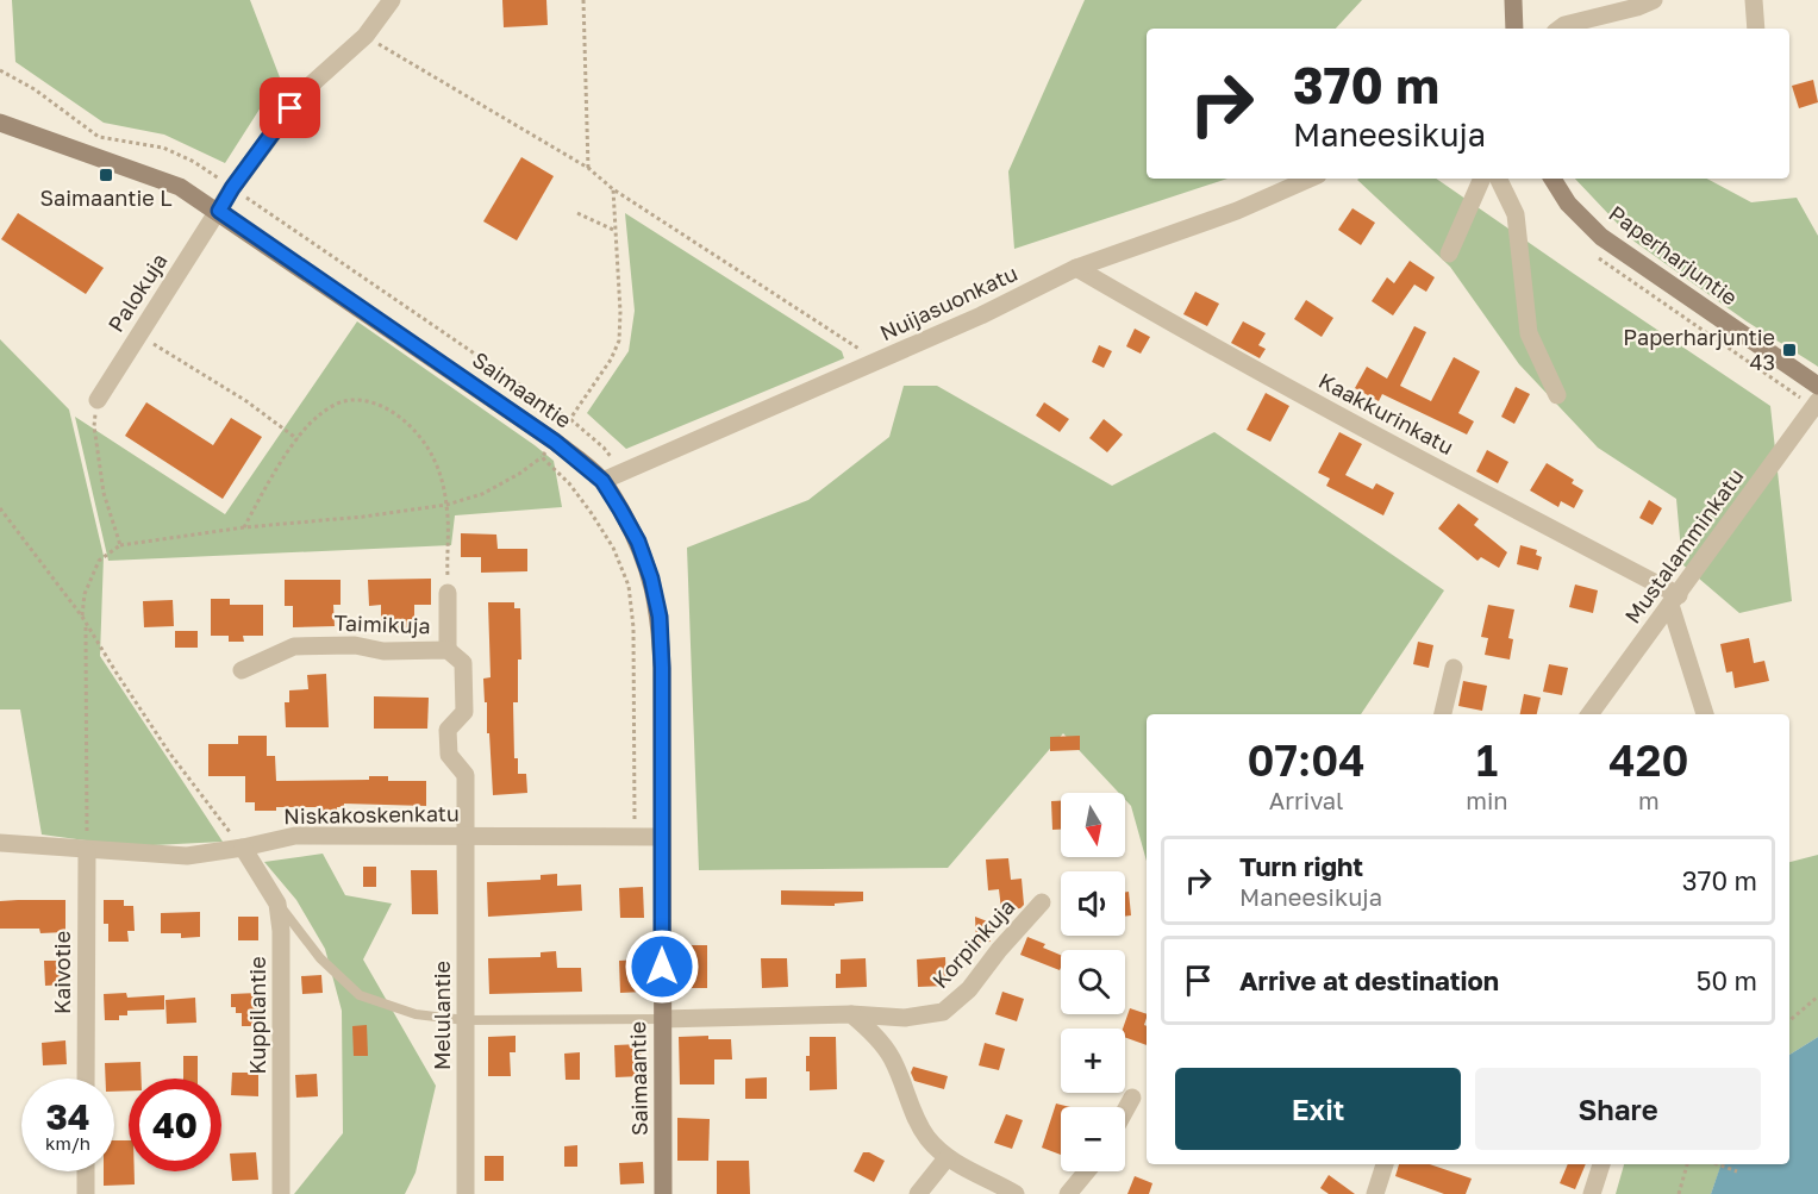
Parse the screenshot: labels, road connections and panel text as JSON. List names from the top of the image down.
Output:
{
  "streets": {
    "street": [
      "Paperharjuntie",
      "Palokuja",
      "Nuijasuonkatu",
      "Saimaantie",
      "Kaakkurinkatu",
      "Mustalamminkatu",
      "Taimikuja",
      "Niskakoskenkatu",
      "Korpinkuja",
      "Kaivotie",
      "Kuppilantie",
      "Melulantie"
    ]
  },
  "crossings": [
    ["Palokuja", "Saimaantie"],
    ["Nuijasuonkatu", "Saimaantie"],
    ["Nuijasuonkatu", "Kaakkurinkatu"],
    ["Saimaantie", "Niskakoskenkatu"],
    ["Saimaantie", "Korpinkuja"],
    ["Kaakkurinkatu", "Mustalamminkatu"],
    ["Taimikuja", "Niskakoskenkatu"],
    ["Taimikuja", "Melulantie"],
    ["Niskakoskenkatu", "Kaivotie"],
    ["Niskakoskenkatu", "Kuppilantie"],
    ["Niskakoskenkatu", "Melulantie"]
  ],
  "places": {
    "transit": ["Saimaantie L", "Paperharjuntie 43"]
  },
  "north": "bottom",
  "page": {
    "turn": ["370 m", "Maneesikuja"],
    "eta": [
      "07:04",
      "Arrival",
      "1",
      "min",
      "420",
      "m"
    ],
    "map_buttons": ["+", "−"],
    "list": [
      {
        "name": "Turn right",
        "note": "Maneesikuja",
        "value": "370 m"
      },
      {
        "name": "Arrive at destination",
        "value": "50 m"
      }
    ],
    "buttons": ["Exit", "Share"],
    "speed": "34 km/h",
    "limit": "40"
  }
}
